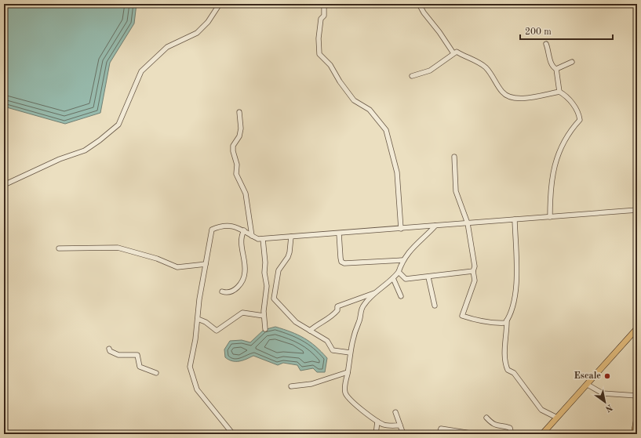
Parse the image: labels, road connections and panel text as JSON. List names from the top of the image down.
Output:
{
  "places": ["Escale"],
  "scale_bar": "200 m",
  "north": "bottom right"
}
